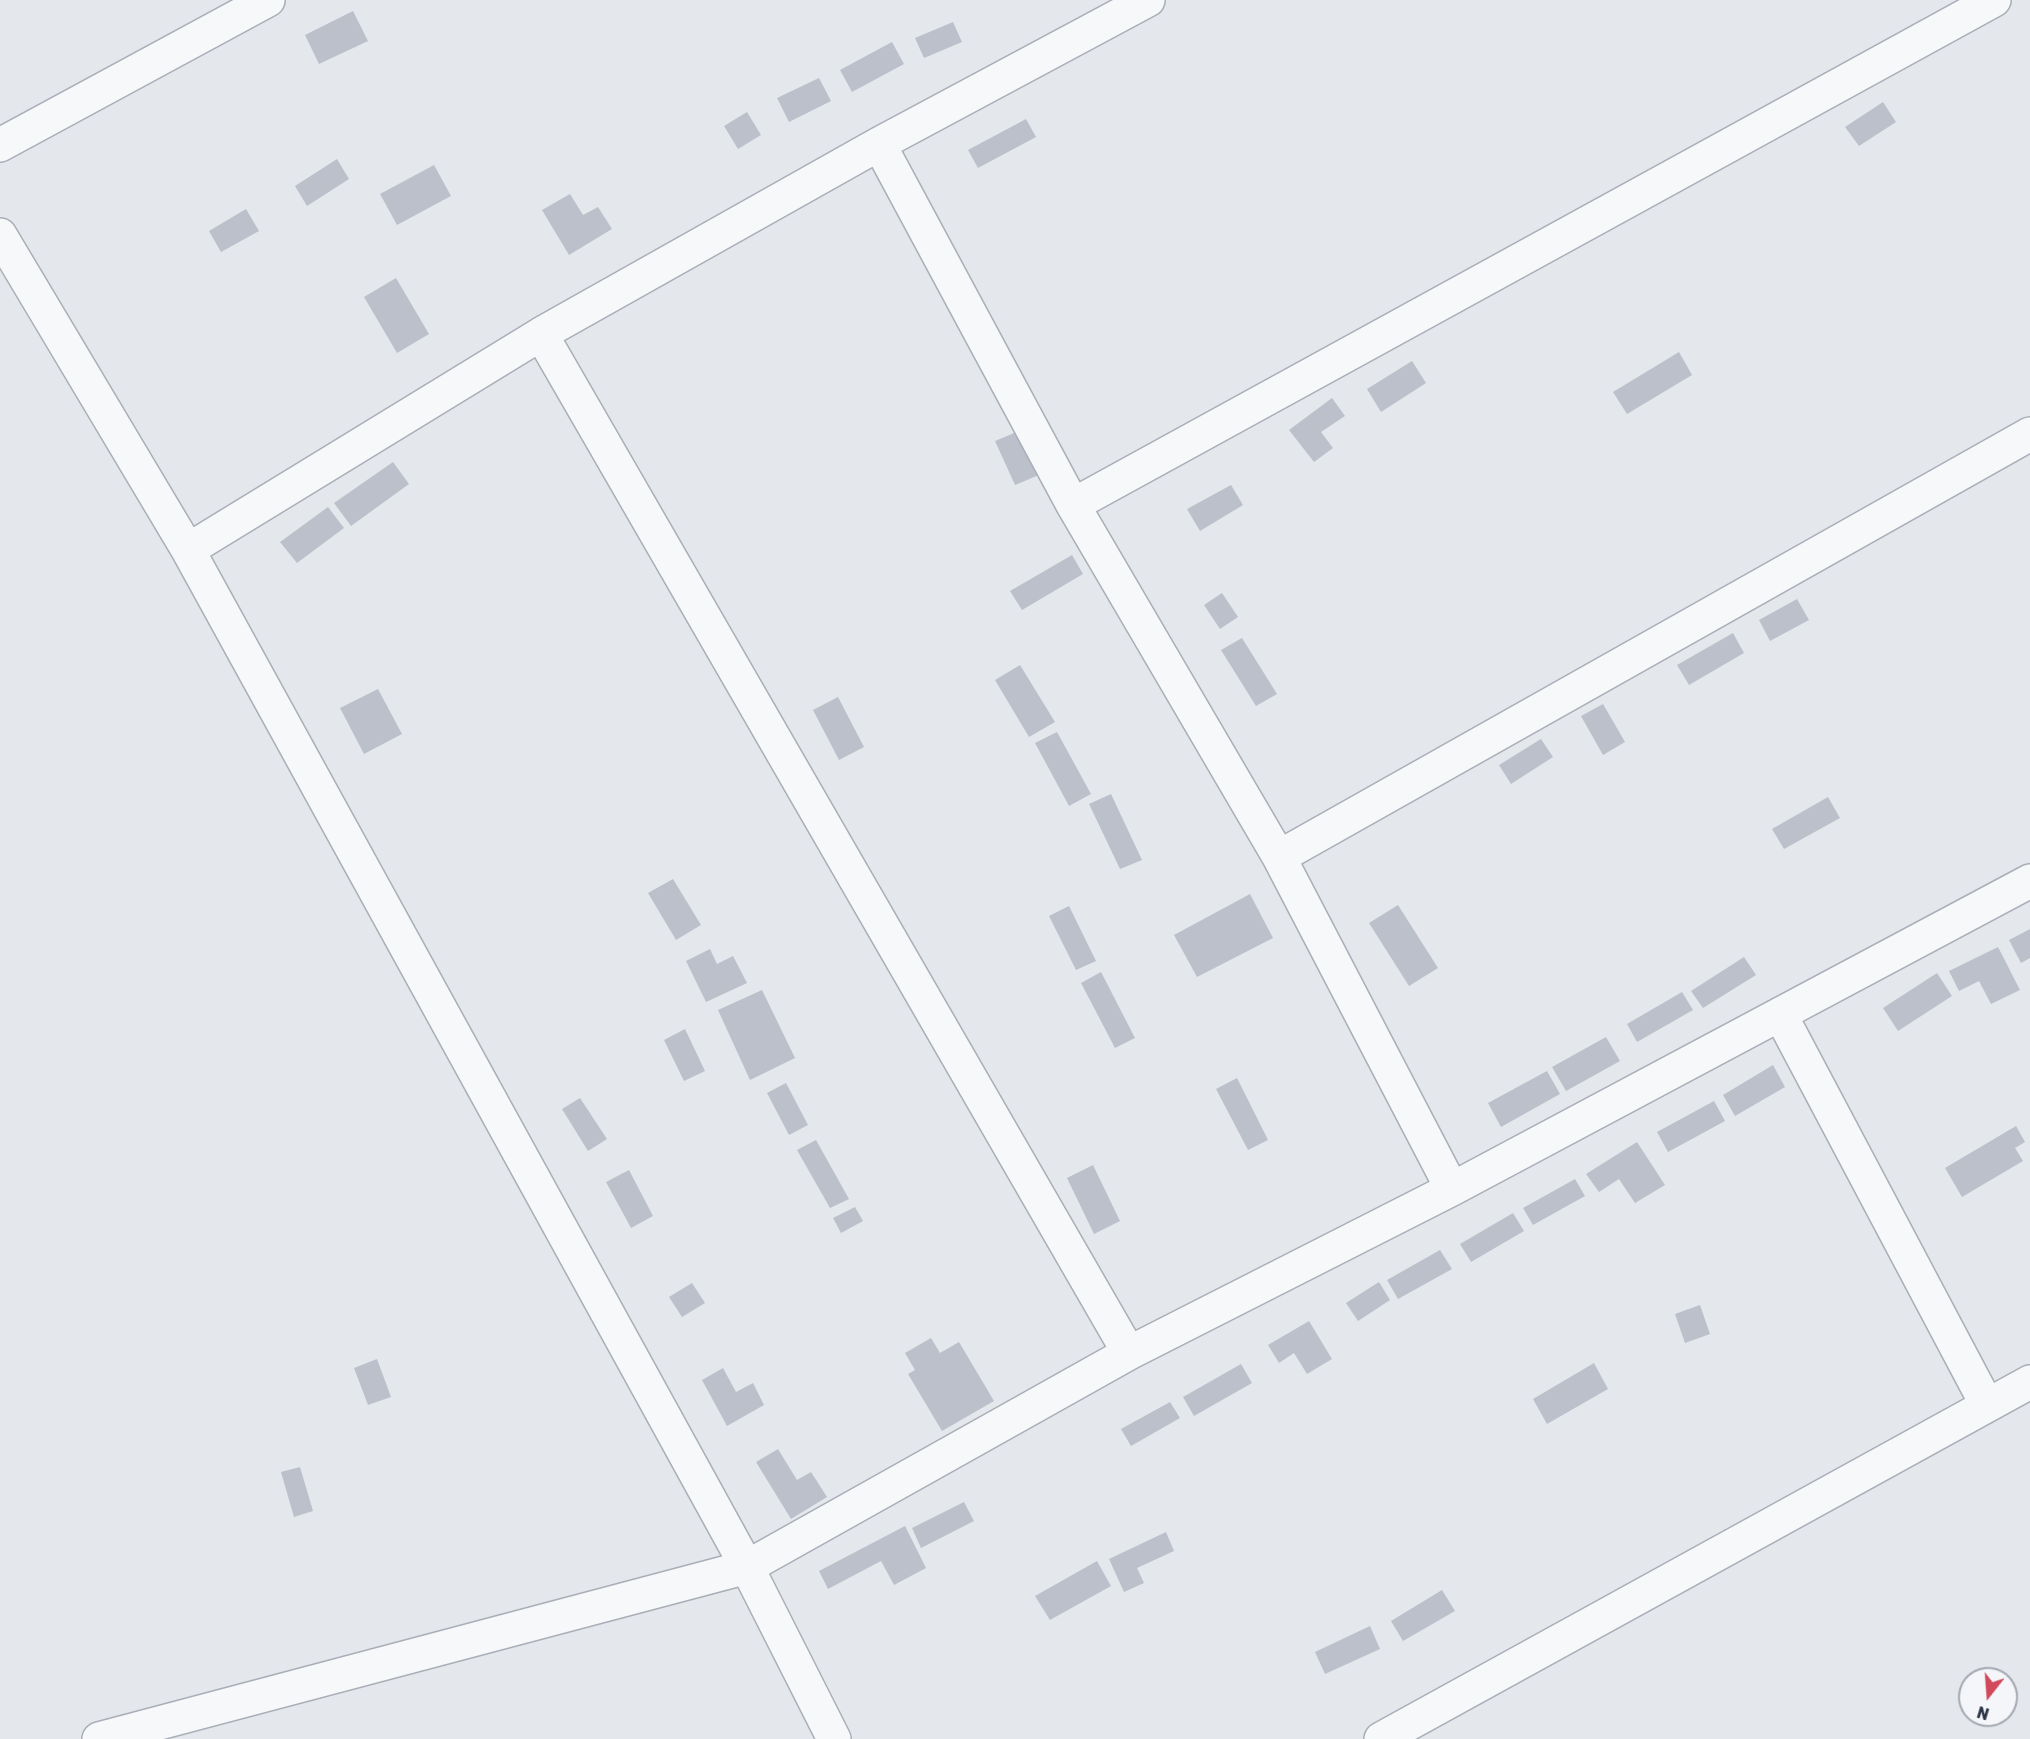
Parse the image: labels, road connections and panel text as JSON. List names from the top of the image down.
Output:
{
  "north": "bottom"
}
